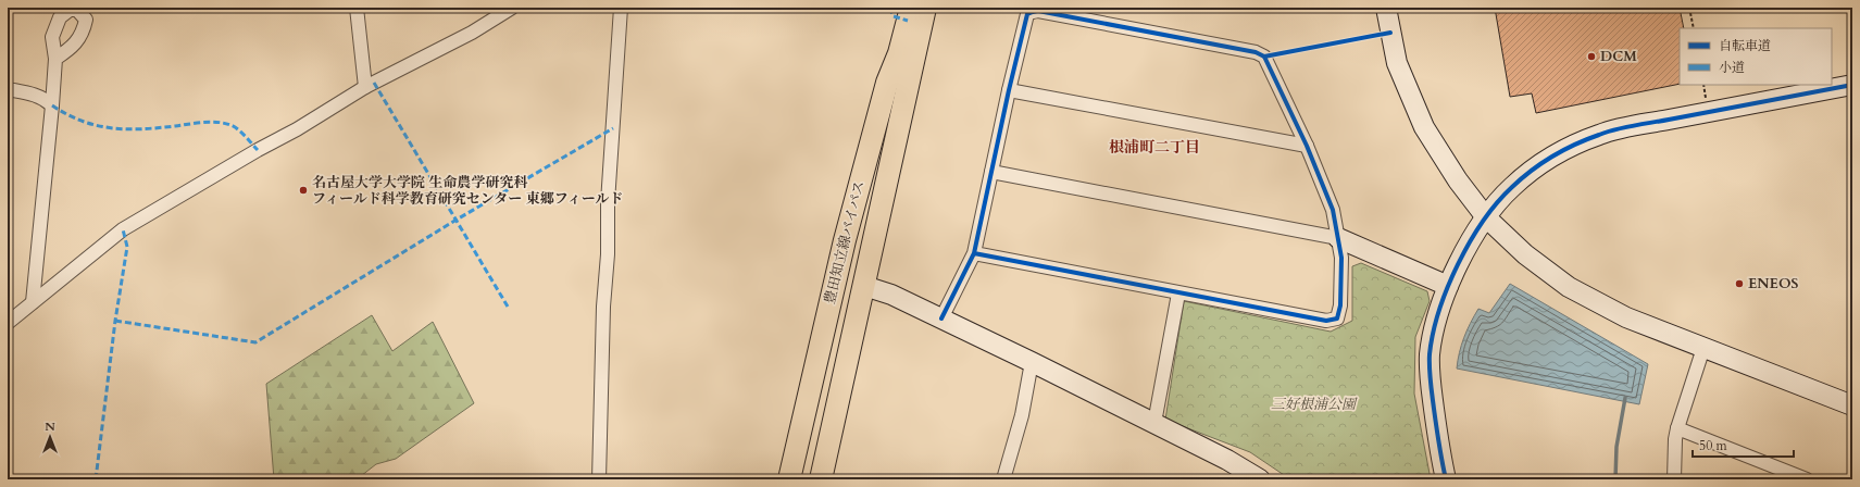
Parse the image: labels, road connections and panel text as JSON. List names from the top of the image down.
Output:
{
  "streets": {
    "main road": ["豊田知立線バイパス"]
  },
  "districts": ["根浦町二丁目"],
  "parks": ["三好根浦公園"],
  "places": ["DCM", "名古屋大学大学院 生命農学研究科 フィールド科学教育研究センター 東郷フィールド", "ENEOS"],
  "legend": ["自転車道", "小道"],
  "scale_bar": "50 m",
  "north": "top"
}
